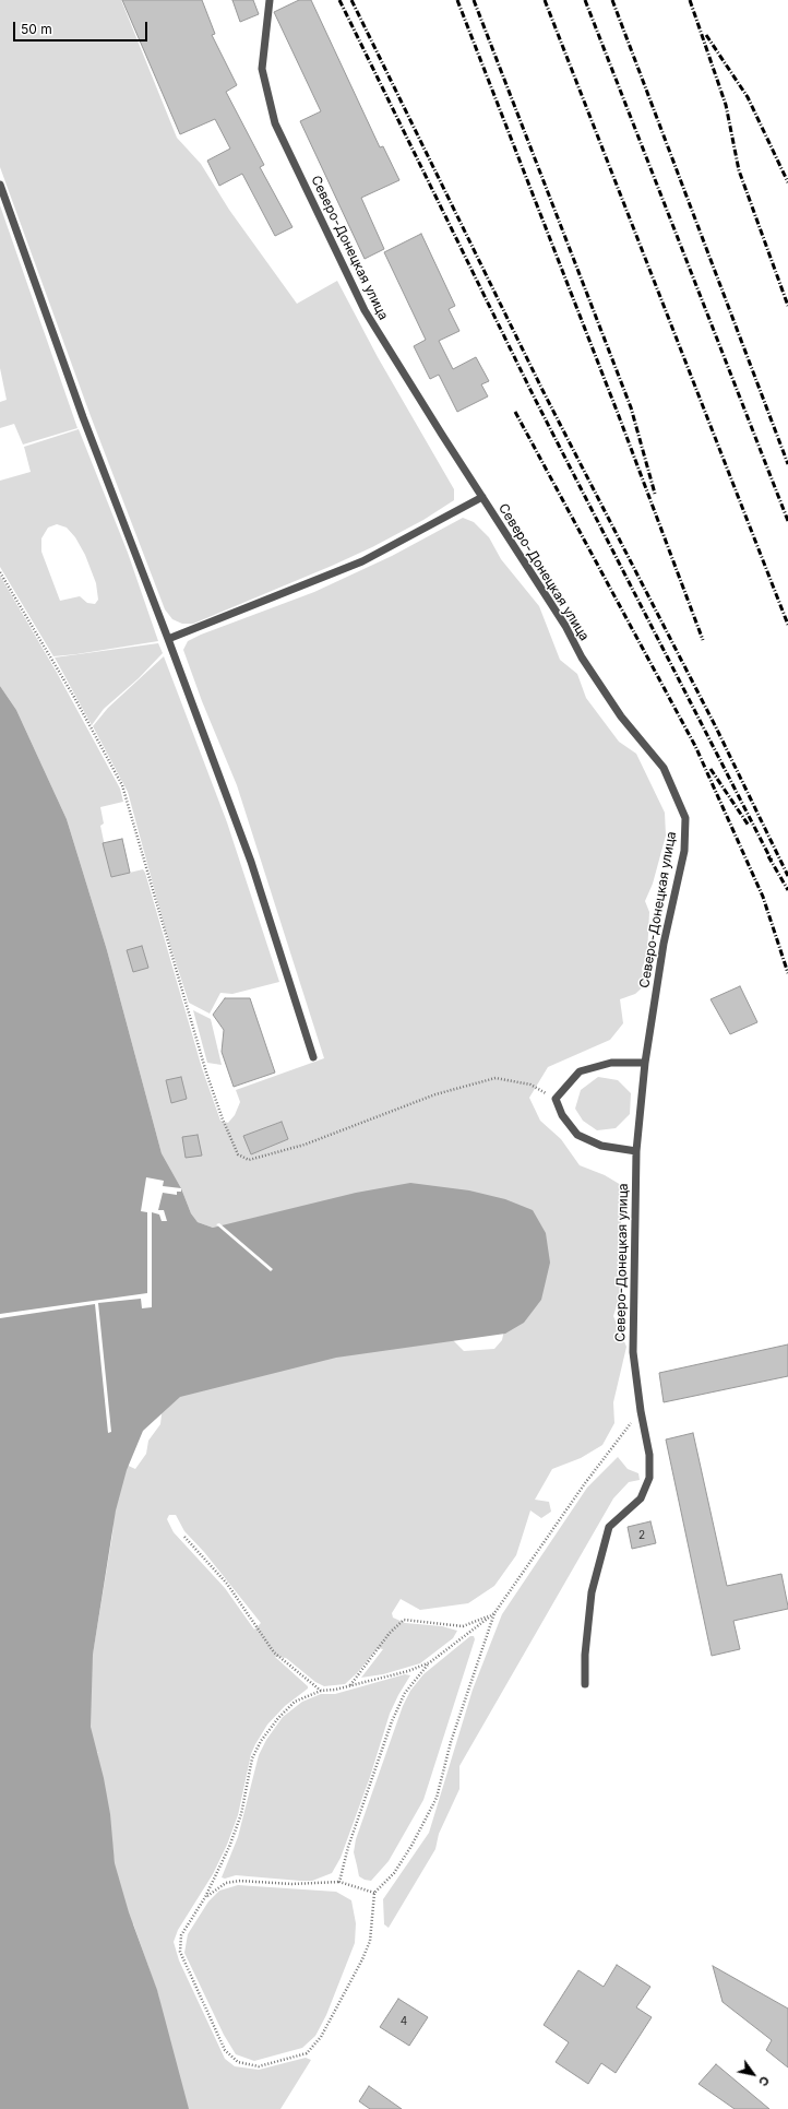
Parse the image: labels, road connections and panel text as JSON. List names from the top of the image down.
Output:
{
  "streets": {
    "lane": ["Северо-Донецкая улица"]
  },
  "house_numbers": ["2", "4"],
  "scale_bar": "50 m",
  "north": "bottom right"
}
